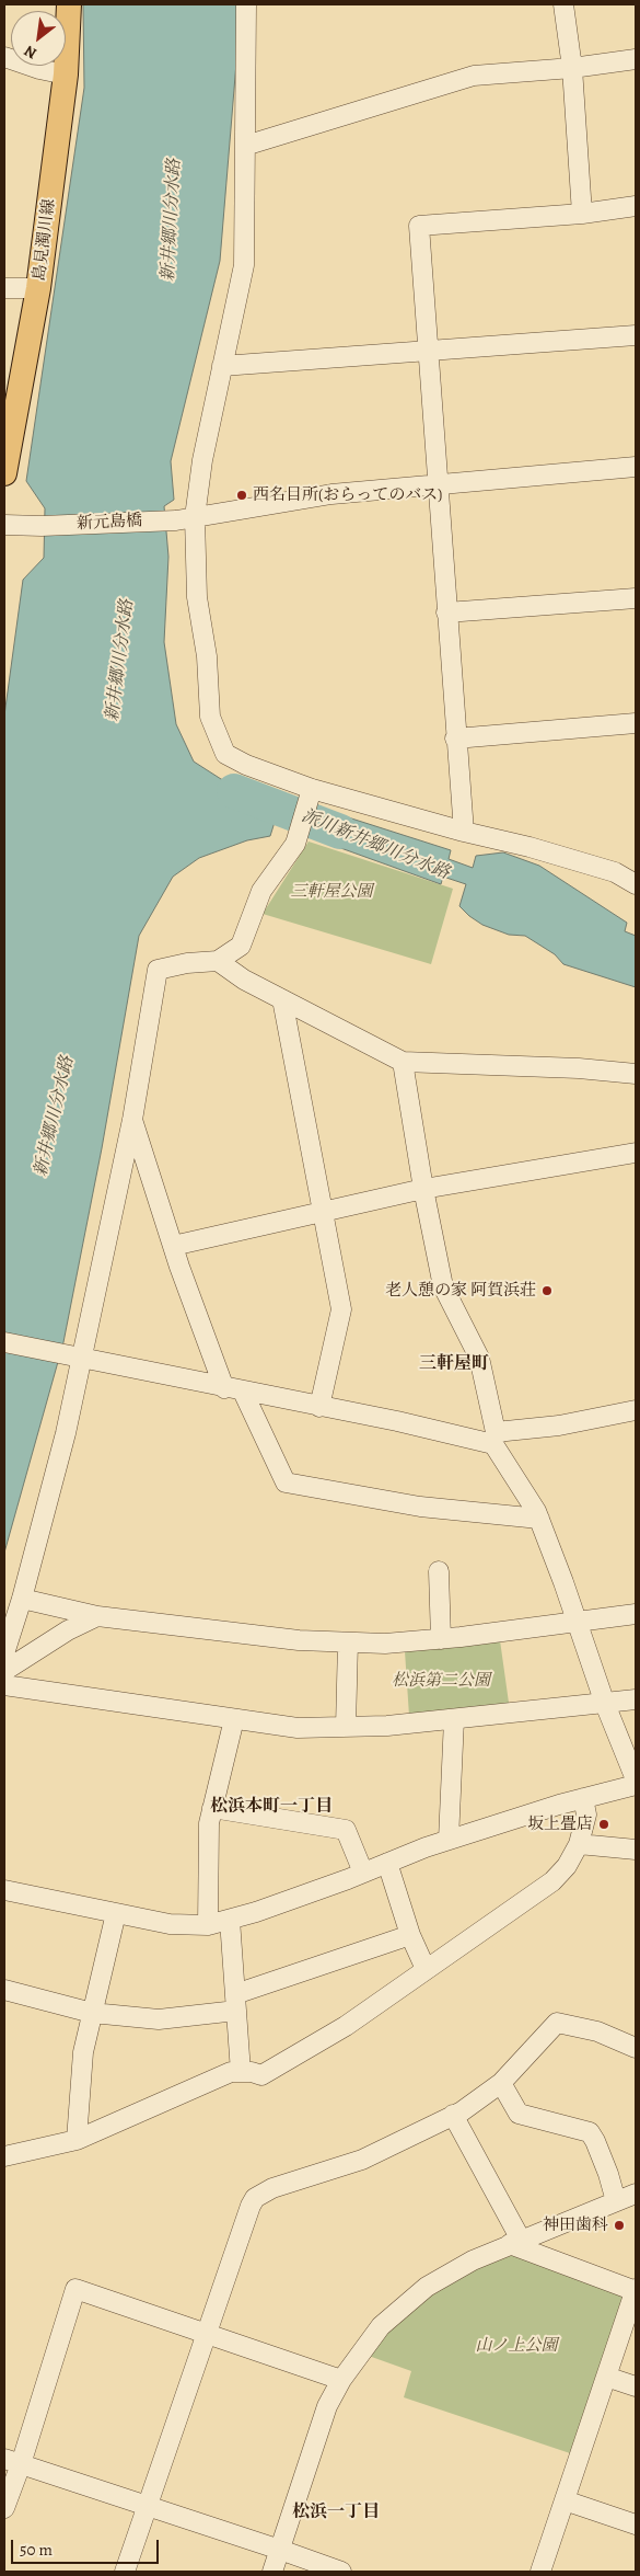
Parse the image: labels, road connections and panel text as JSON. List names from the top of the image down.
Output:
{
  "streets": {
    "main road": ["島見濁川線"],
    "street": ["新元島橋"]
  },
  "districts": ["三軒屋町", "松浜本町一丁目", "松浜一丁目"],
  "water": ["新井郷川分水路", "派川新井郷川分水路"],
  "parks": ["三軒屋公園", "松浜第二公園", "山ノ上公園"],
  "places": [
    "西名目所(おらってのバス)",
    "老人憩の家 阿賀浜荘",
    "坂上畳店",
    "神田歯科"
  ],
  "scale_bar": "50 m",
  "north": "bottom left"
}
